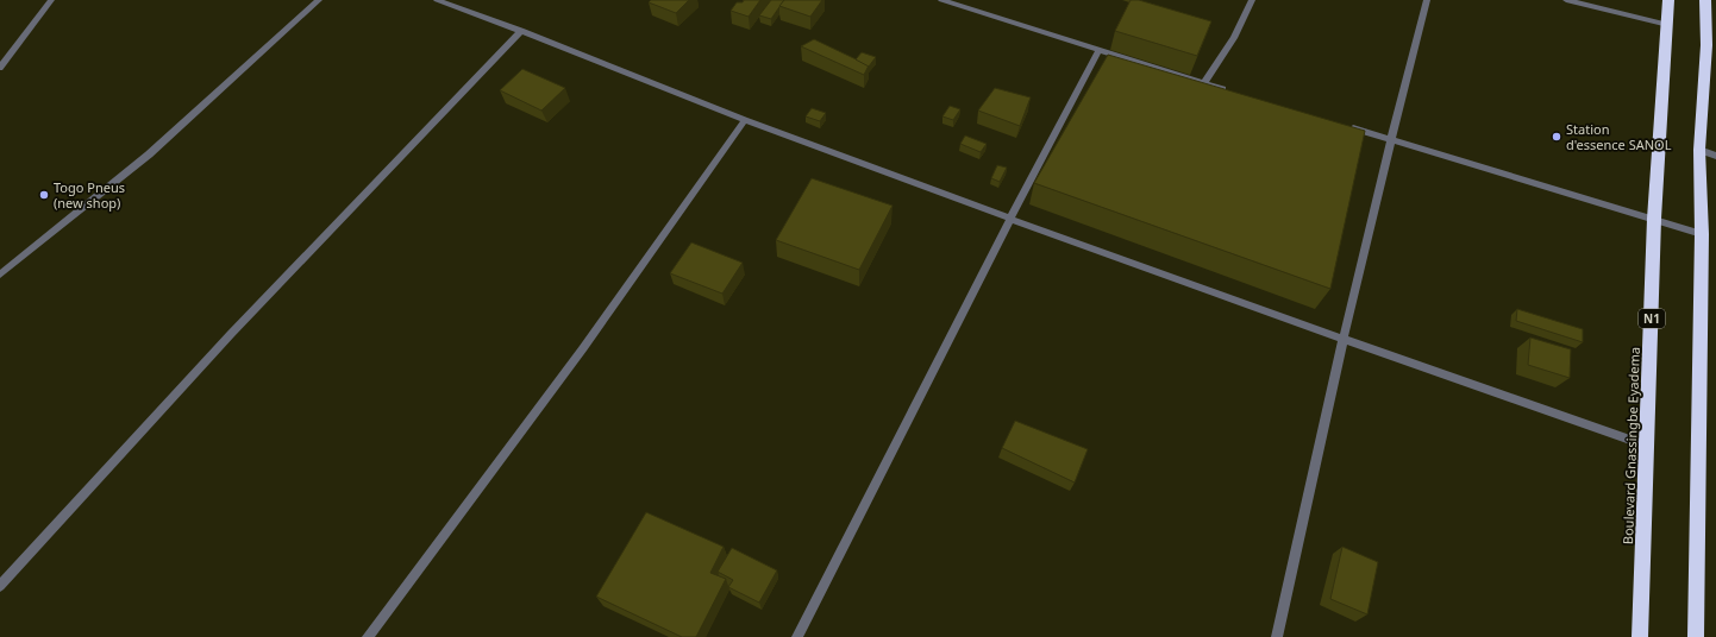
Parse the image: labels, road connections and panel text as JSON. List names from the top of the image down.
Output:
{
  "streets": {
    "highway": ["N1", "Boulevard Gnassingbe Eyadema"]
  },
  "places": ["Station d'essence SANOL", "Togo Pneus (new shop)"]
}
